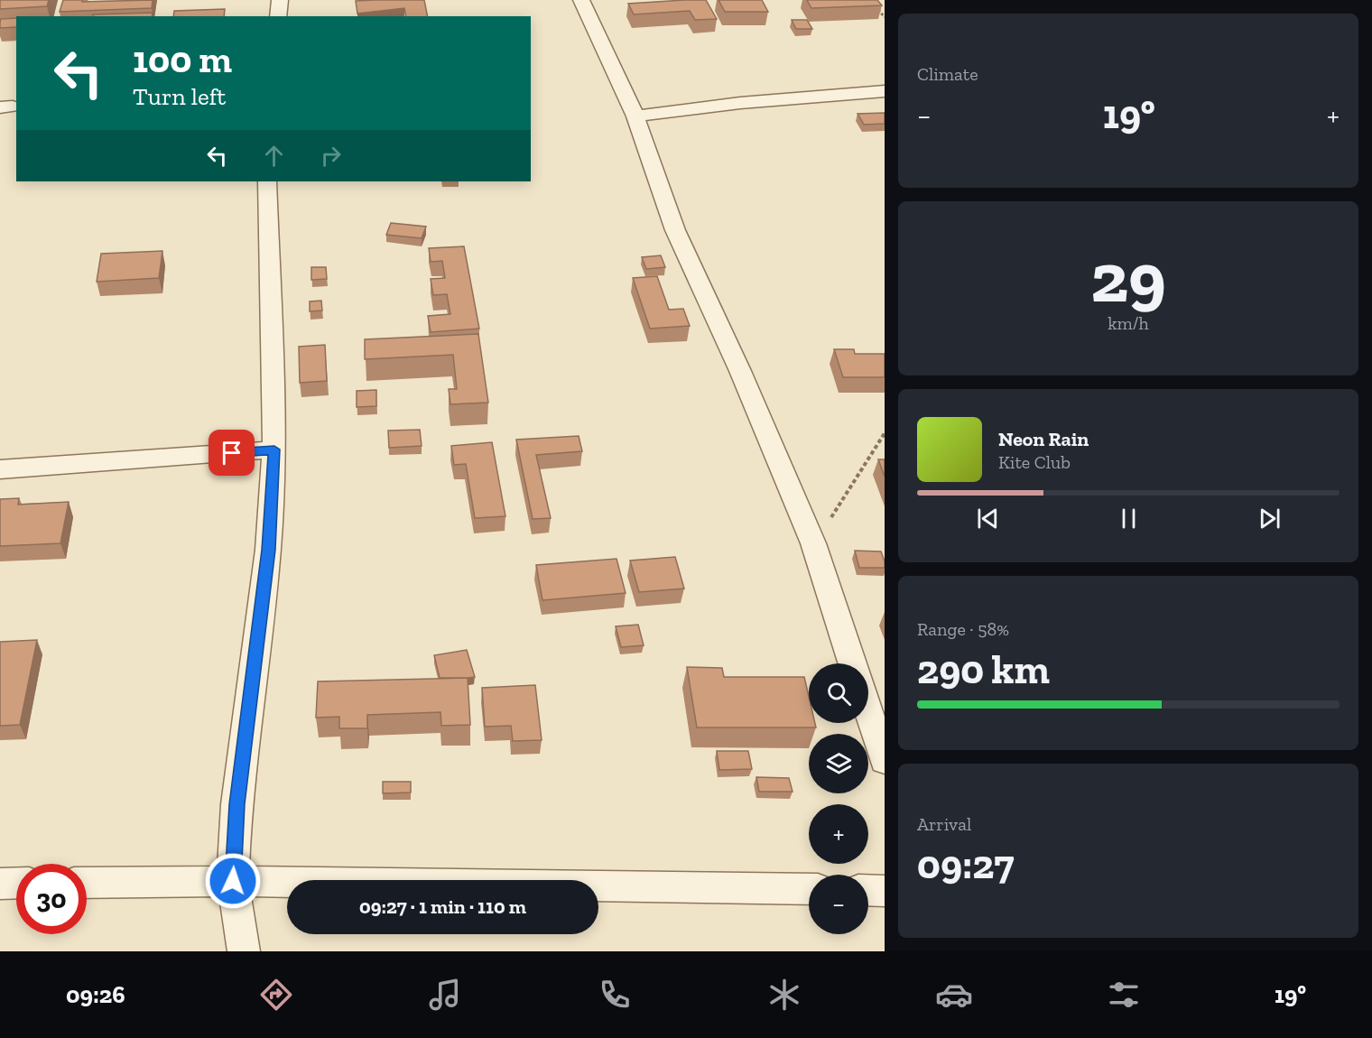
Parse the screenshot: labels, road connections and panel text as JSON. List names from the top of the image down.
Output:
{
  "page": {
    "tile": [
      "Climate",
      ["29", "km/h"],
      ["Range · 58%", "290 km"],
      ["Arrival", "09:27"]
    ],
    "turn": ["100 m", "Turn left"],
    "heat": ["−", "19°", "+"],
    "song": ["Neon Rain", "Kite Club"],
    "map_buttons": ["+", "−"],
    "limit": "30",
    "trip": "09:27 · 1 min · 110 m",
    "tabs": ["09:26", "19°"]
  }
}
